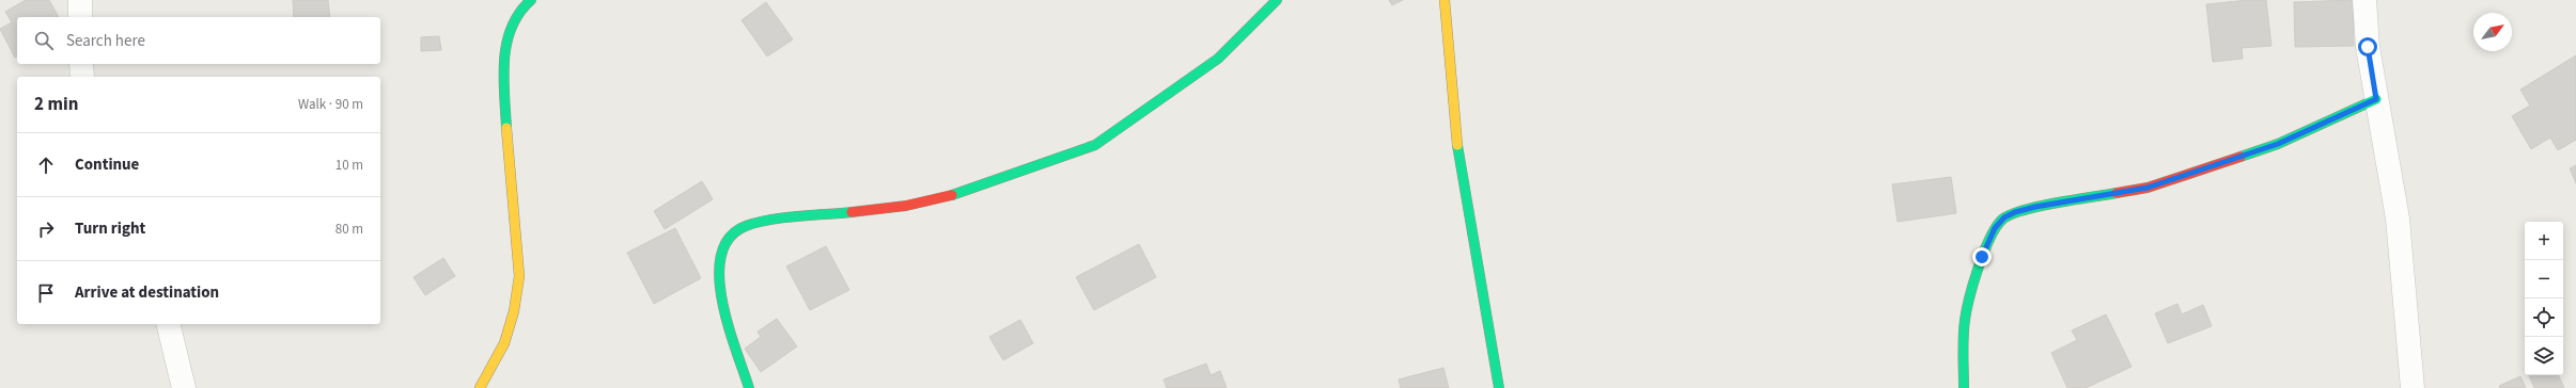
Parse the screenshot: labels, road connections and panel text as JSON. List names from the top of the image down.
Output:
{
  "north": "top right",
  "page": {
    "search": "Search here",
    "heading": ["2 min", "Walk · 90 m"],
    "list": [
      ["Continue", "10 m"],
      ["Turn right", "80 m"],
      "Arrive at destination"
    ],
    "map_buttons": ["+", "−"]
  }
}
